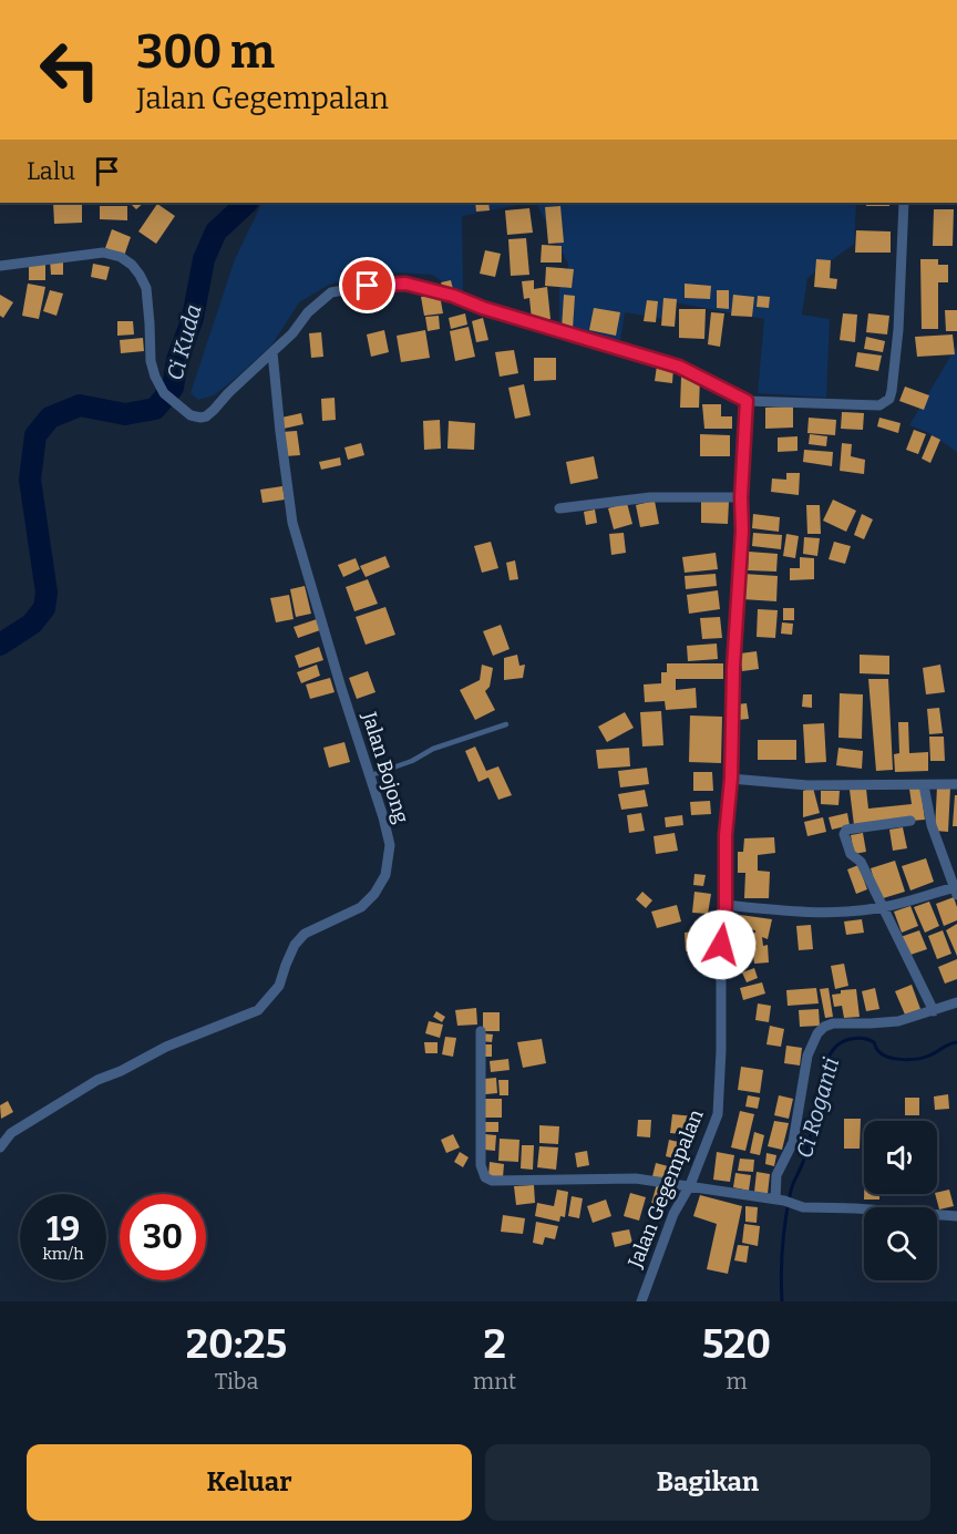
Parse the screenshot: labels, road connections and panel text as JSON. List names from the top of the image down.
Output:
{
  "streets": {
    "street": ["Jalan Bojong", "Jalan Gegempalan"]
  },
  "water": ["Ci Kuda", "Ci Roganti"],
  "page": {
    "turn": ["300 m", "Jalan Gegempalan"],
    "then": "Lalu",
    "speed": "19 km/h",
    "limit": "30",
    "eta": [
      "20:25",
      "Tiba",
      "2",
      "mnt",
      "520",
      "m"
    ],
    "buttons": ["Keluar", "Bagikan"]
  }
}
